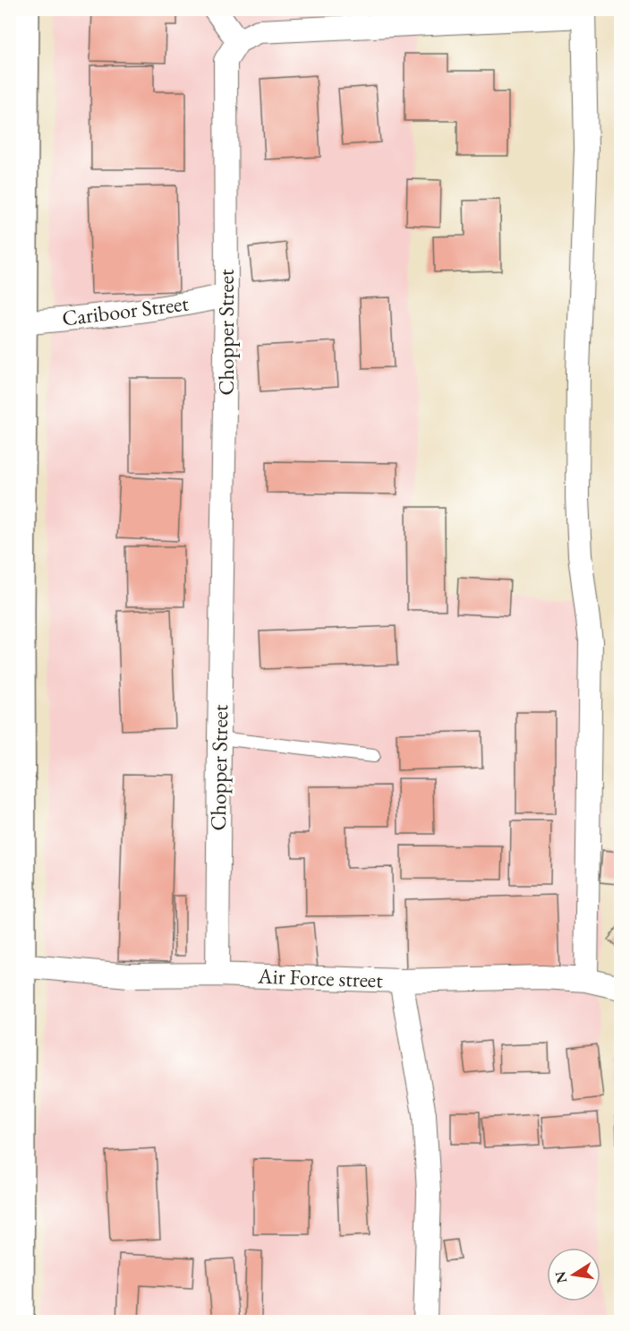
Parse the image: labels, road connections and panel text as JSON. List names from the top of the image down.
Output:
{
  "streets": {
    "street": ["Cariboor Street", "Chopper Street", "Air Force street"]
  },
  "crossings": [
    ["Cariboor Street", "Chopper Street"],
    ["Chopper Street", "Air Force street"]
  ],
  "north": "left"
}
